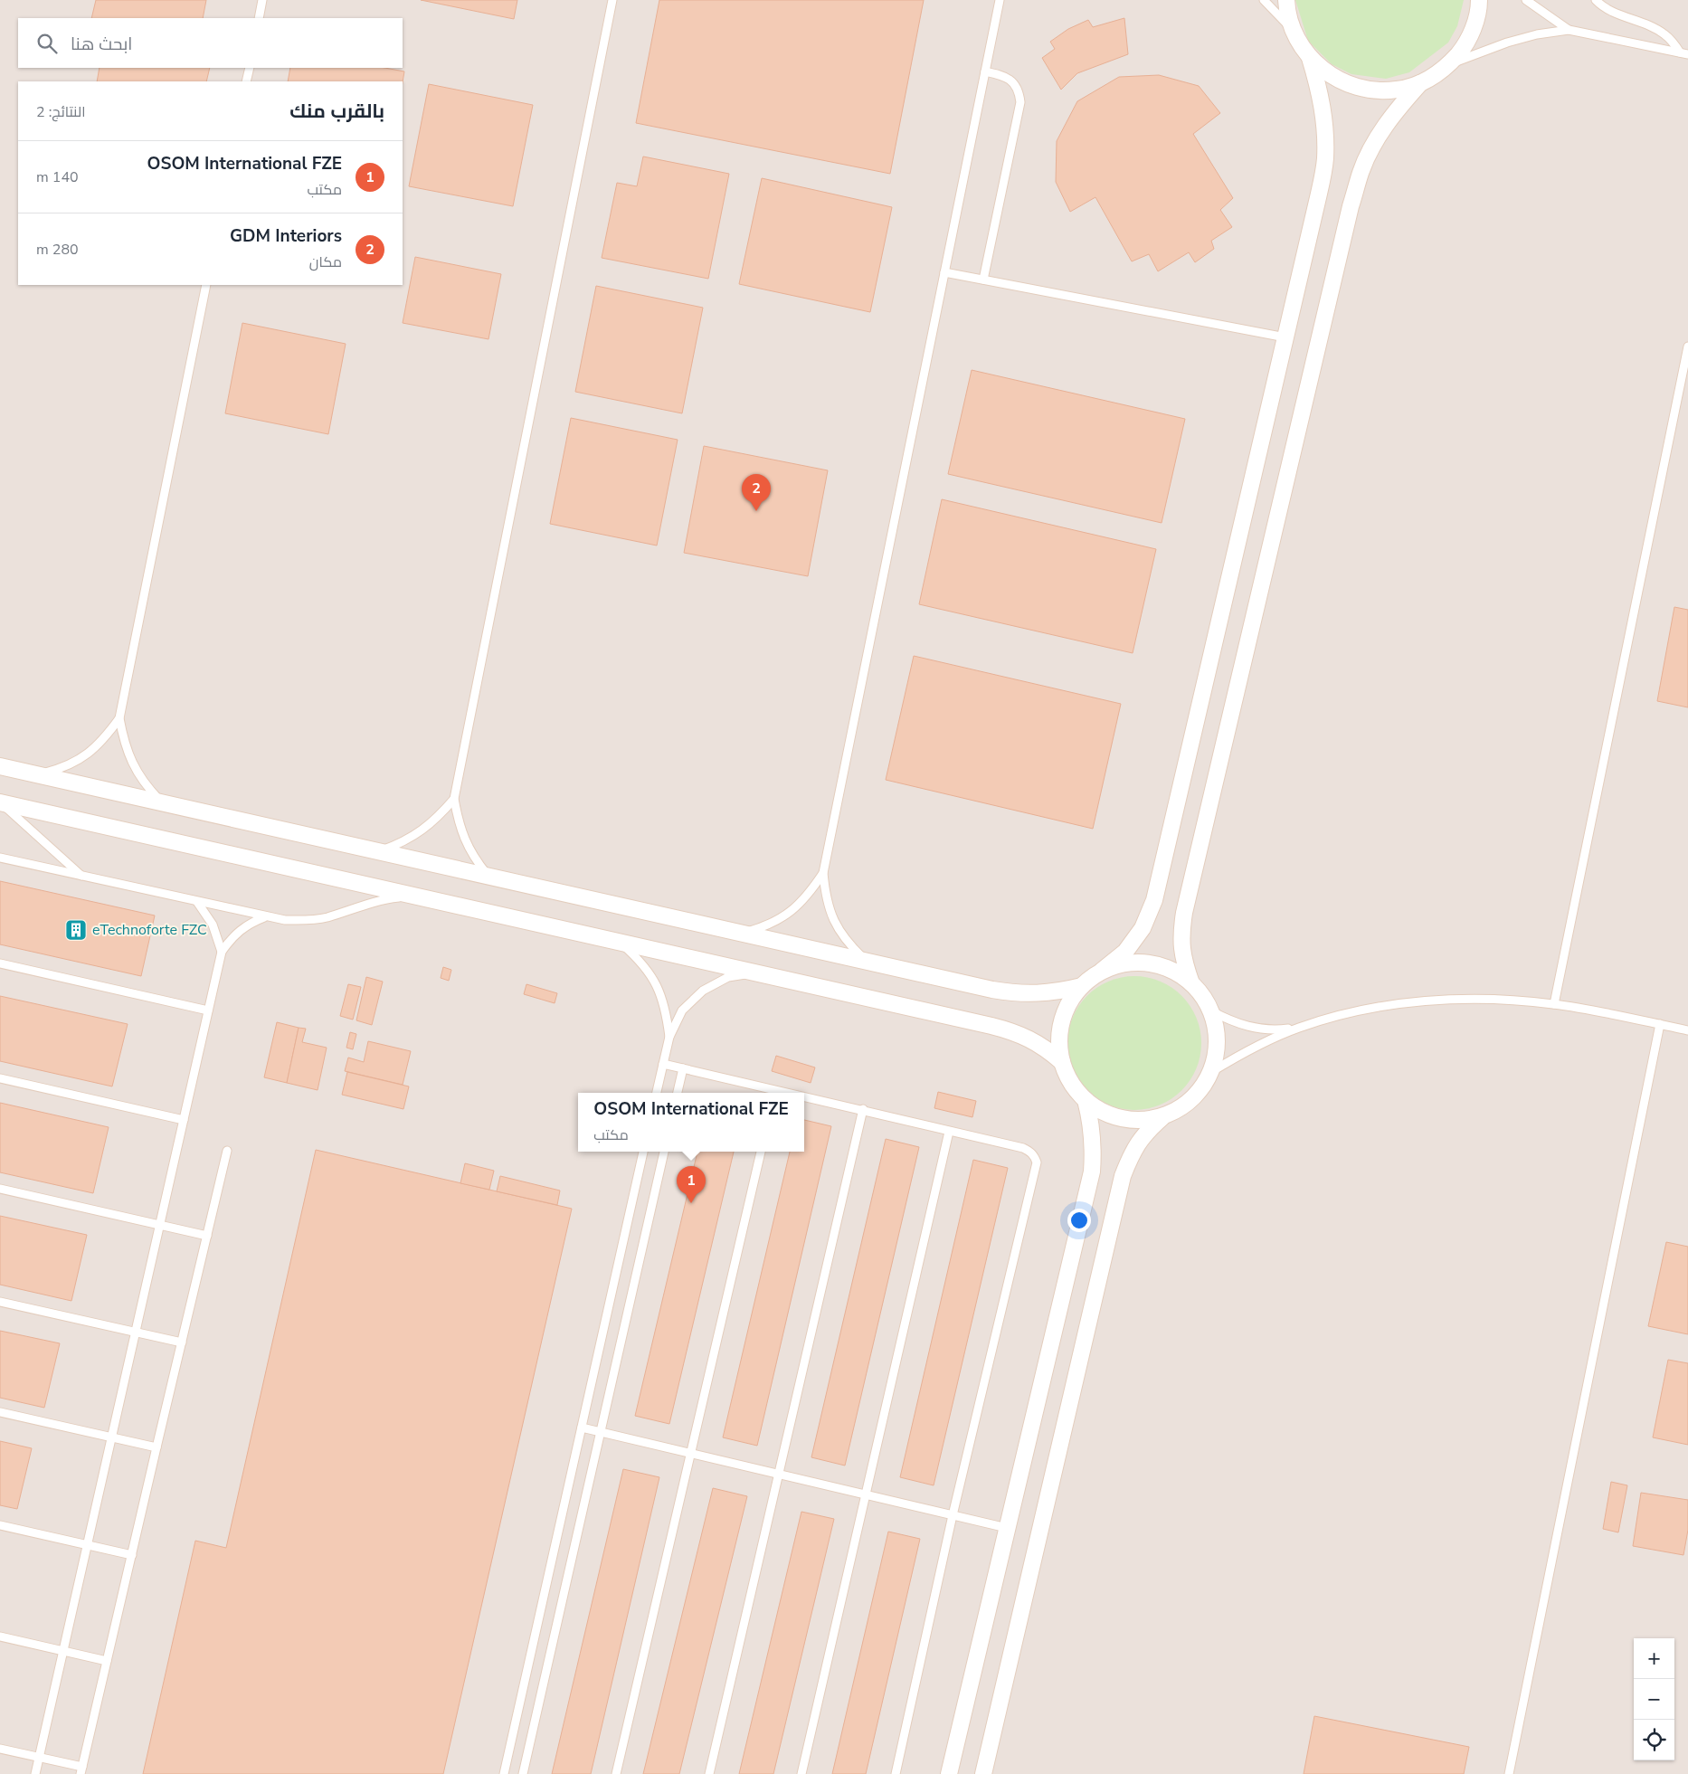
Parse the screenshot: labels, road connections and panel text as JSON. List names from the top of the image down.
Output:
{
  "places": {
    "building": ["eTechnoforte FZC"]
  },
  "page": {
    "search": "ابحث هنا",
    "heading": ["بالقرب منك", "النتائج: 2"],
    "list": [
      {
        "mark": "1",
        "name": "OSOM International FZE",
        "note": "مكتب",
        "value": "140 m"
      },
      {
        "mark": "2",
        "name": "GDM Interiors",
        "note": "مكان",
        "value": "280 m"
      }
    ],
    "pins": ["2", "1"],
    "popup": ["OSOM International FZE", "مكتب"],
    "map_buttons": ["+", "−"]
  }
}
